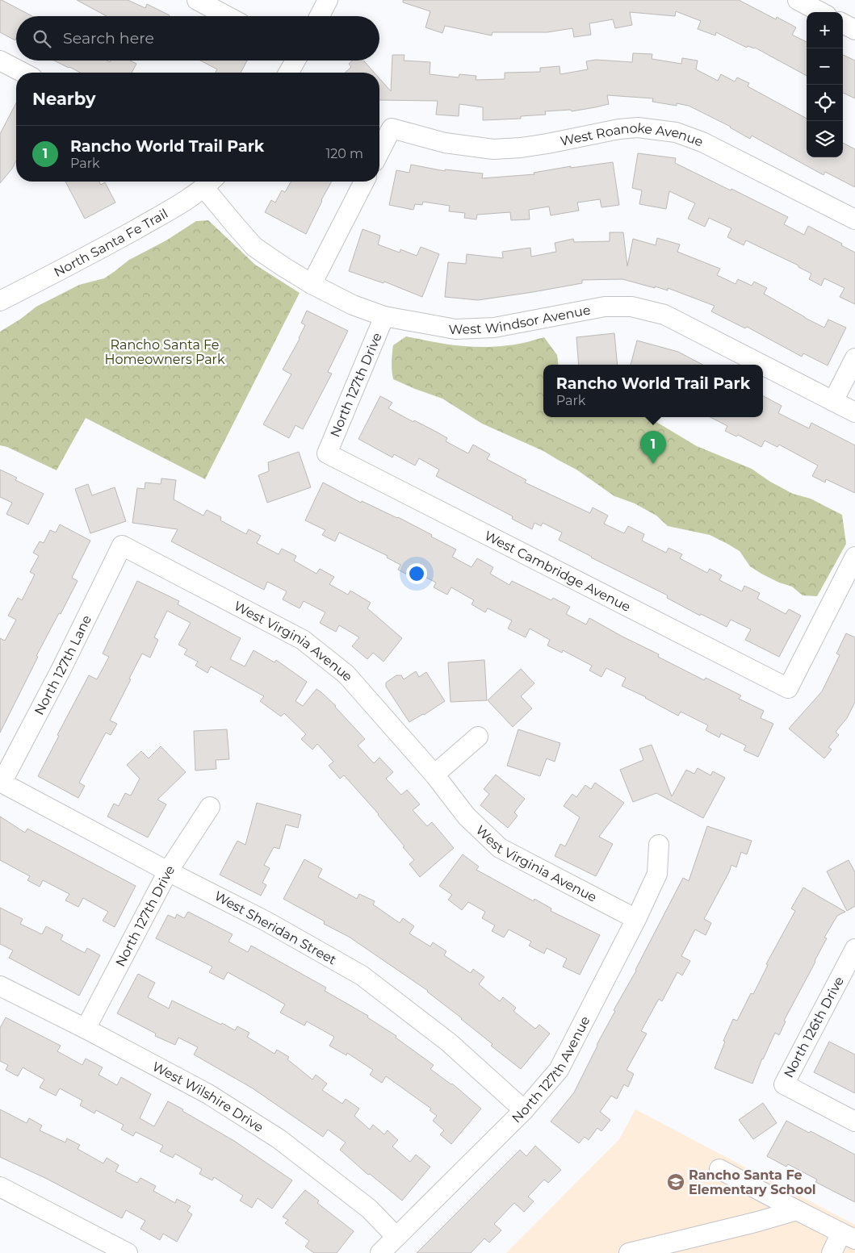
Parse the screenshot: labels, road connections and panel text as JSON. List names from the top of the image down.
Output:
{
  "streets": {
    "street": [
      "West Roanoke Avenue",
      "North Santa Fe Trail",
      "West Windsor Avenue",
      "North 127th Drive",
      "West Cambridge Avenue",
      "West Virginia Avenue",
      "North 127th Lane",
      "West Sheridan Street",
      "North 126th Drive",
      "North 127th Avenue",
      "West Wilshire Drive"
    ]
  },
  "crossings": [
    ["North Santa Fe Trail", "West Windsor Avenue"],
    ["West Windsor Avenue", "North 127th Drive"],
    ["North 127th Drive", "West Cambridge Avenue"],
    ["North 127th Drive", "West Sheridan Street"],
    ["North 127th Drive", "West Wilshire Drive"],
    ["West Virginia Avenue", "North 127th Lane"],
    ["West Virginia Avenue", "North 127th Avenue"],
    ["North 127th Lane", "West Sheridan Street"],
    ["West Sheridan Street", "North 127th Avenue"],
    ["North 127th Avenue", "West Wilshire Drive"]
  ],
  "parks": ["Rancho Santa Fe Homeowners Park"],
  "places": {
    "school or university": ["Rancho Santa Fe Elementary School"]
  },
  "page": {
    "map_buttons": ["+", "−"],
    "search": "Search here",
    "heading": "Nearby",
    "list": [
      {
        "mark": "1",
        "name": "Rancho World Trail Park",
        "note": "Park",
        "value": "120 m"
      }
    ],
    "popup": ["Rancho World Trail Park", "Park"],
    "pins": "1"
  }
}
